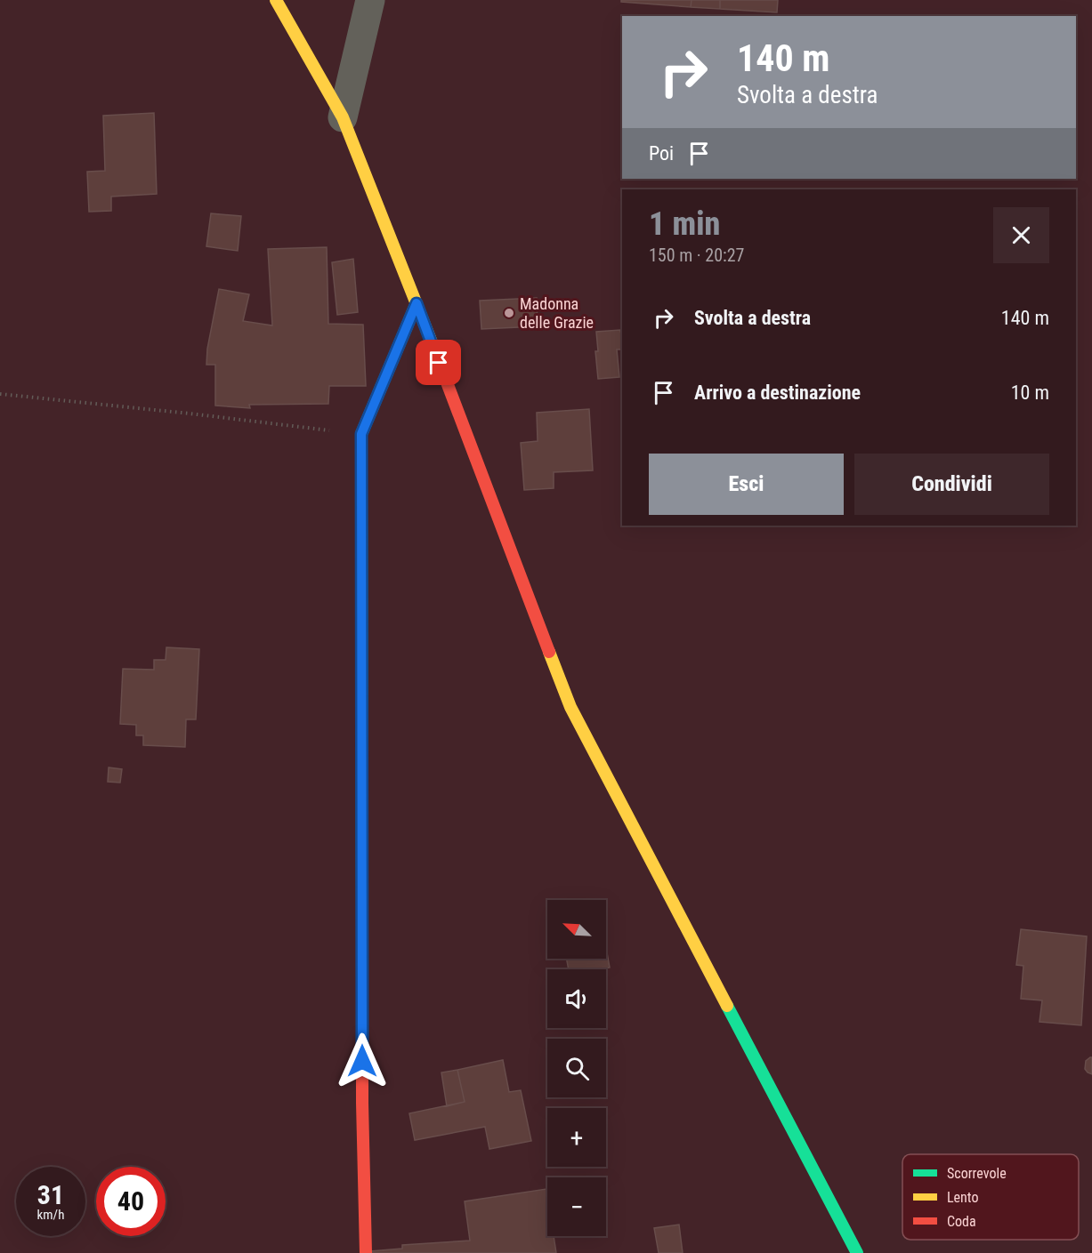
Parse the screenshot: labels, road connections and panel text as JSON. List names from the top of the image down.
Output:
{
  "places": ["Madonna delle Grazie"],
  "legend": ["Scorrevole", "Lento", "Coda"],
  "north": "top left",
  "page": {
    "turn": ["140 m", "Svolta a destra"],
    "then": "Poi",
    "heading": ["1 min", "150 m · 20:27"],
    "list": [
      {
        "name": "Svolta a destra",
        "value": "140 m"
      },
      {
        "name": "Arrivo a destinazione",
        "value": "10 m"
      }
    ],
    "buttons": ["Esci", "Condividi"],
    "map_buttons": ["+", "−"],
    "speed": "31 km/h",
    "limit": "40"
  }
}
